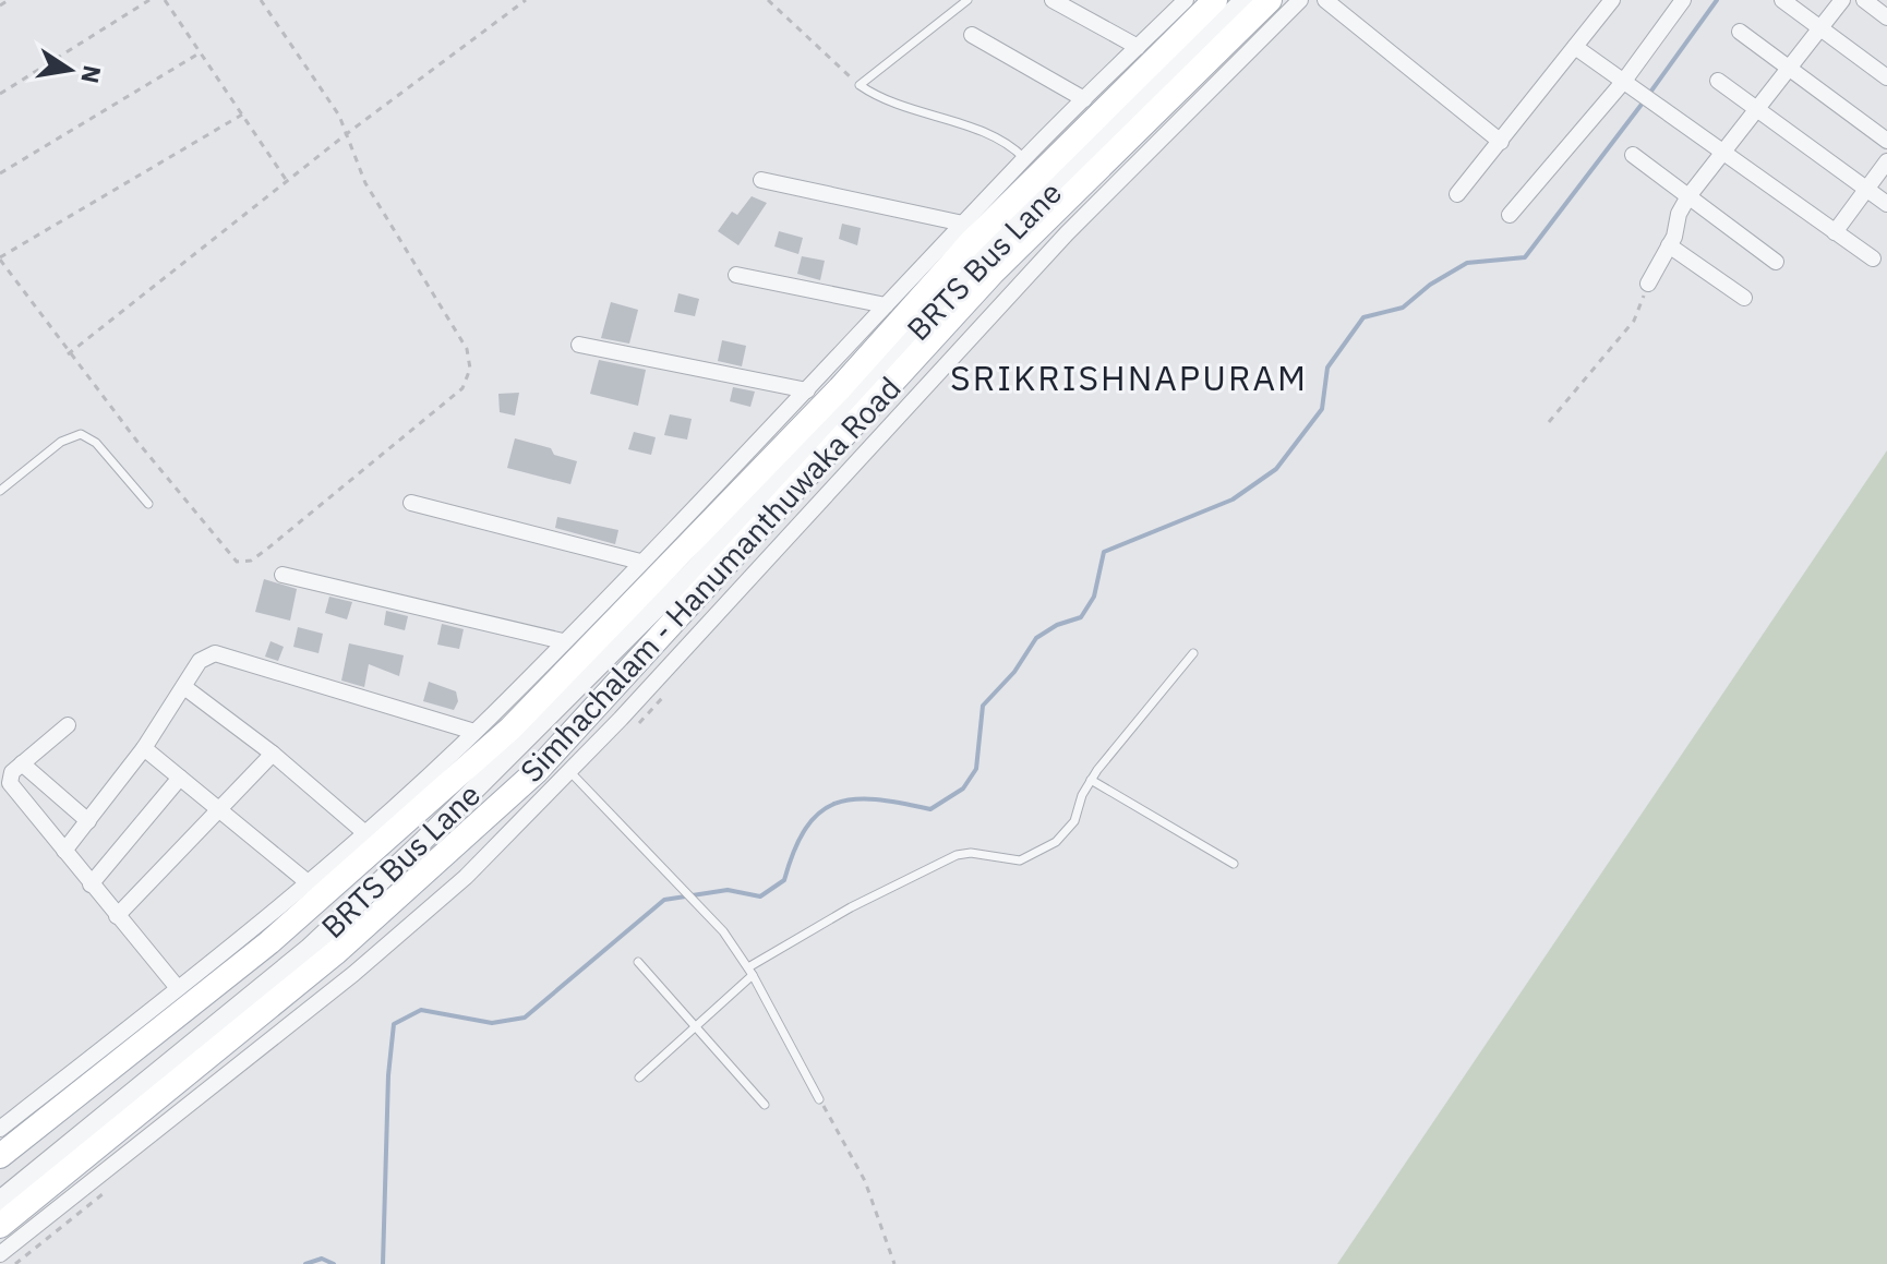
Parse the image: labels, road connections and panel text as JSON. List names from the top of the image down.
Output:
{
  "streets": {
    "main road": ["Simhachalam - Hanumanthuwaka Road"],
    "street": ["BRTS Bus Lane"]
  },
  "districts": ["SRIKRISHNAPURAM"],
  "north": "right"
}
